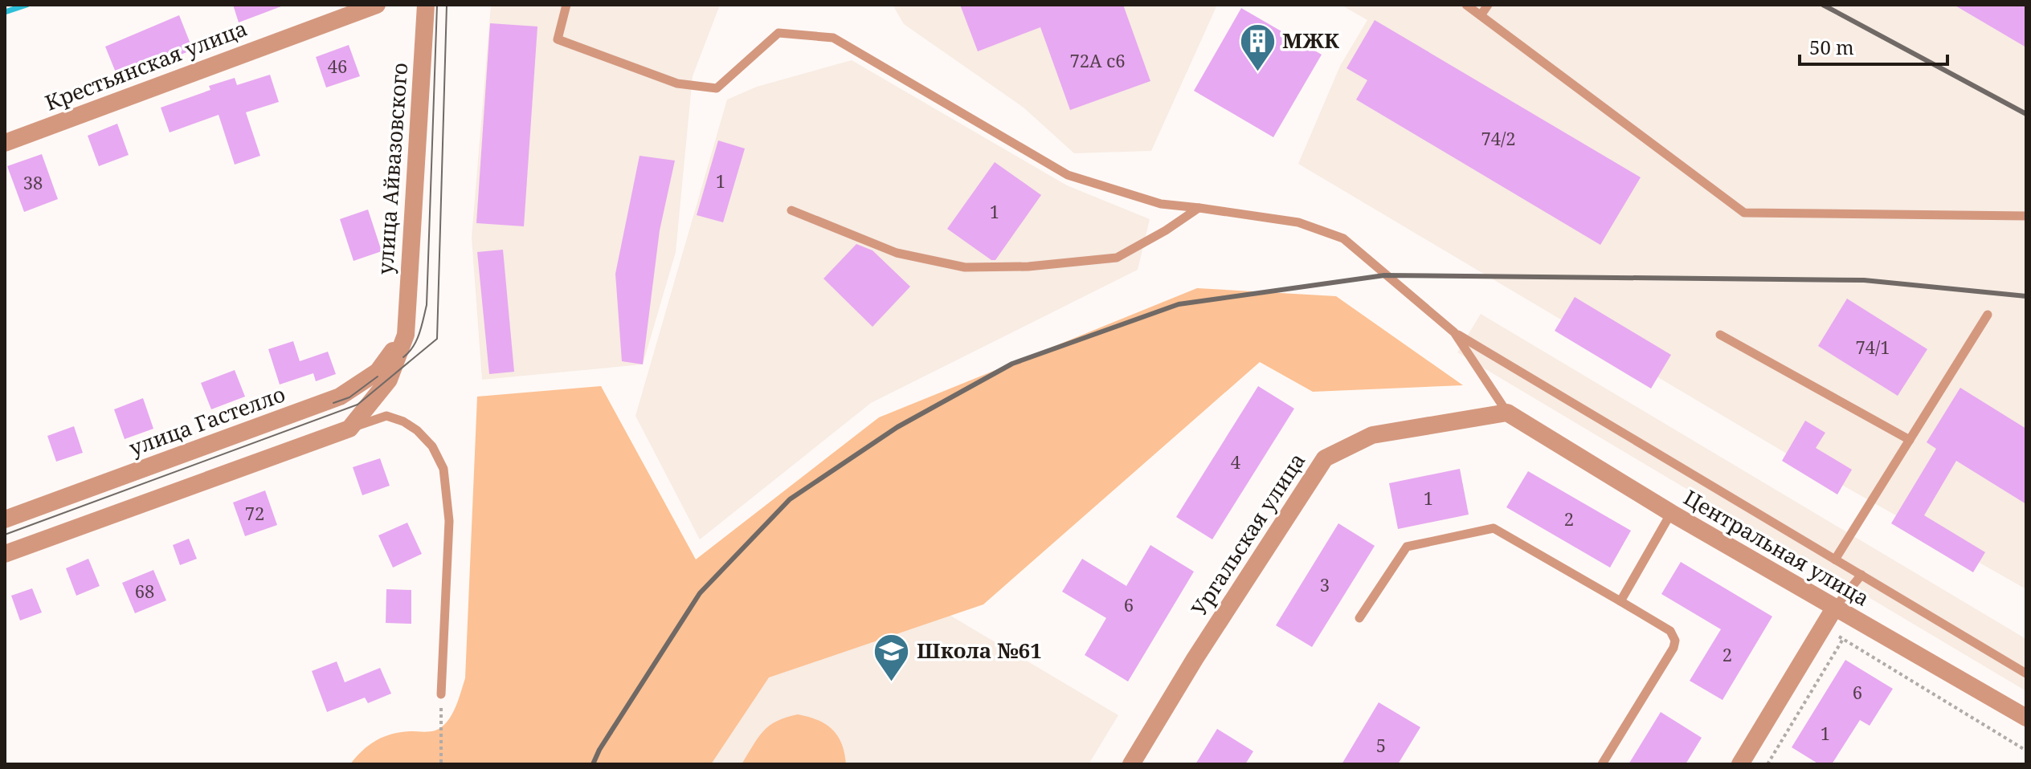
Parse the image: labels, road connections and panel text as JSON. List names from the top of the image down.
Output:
{
  "streets": {
    "street": [
      "Крестьянская улица",
      "улица Айвазовского",
      "улица Гастелло",
      "Ургальская улица",
      "Центральная улица"
    ]
  },
  "crossings": [
    ["улица Айвазовского", "улица Гастелло"],
    ["Ургальская улица", "Центральная улица"]
  ],
  "places": {
    "building": ["МЖК"],
    "school or university": ["Школа №61"]
  },
  "house_numbers": [
    "72А с6",
    "46",
    "74/2",
    "1",
    "38",
    "1",
    "74/1",
    "4",
    "1",
    "72",
    "2",
    "3",
    "68",
    "6",
    "2",
    "6",
    "1",
    "5"
  ],
  "scale_bar": "50 m"
}
